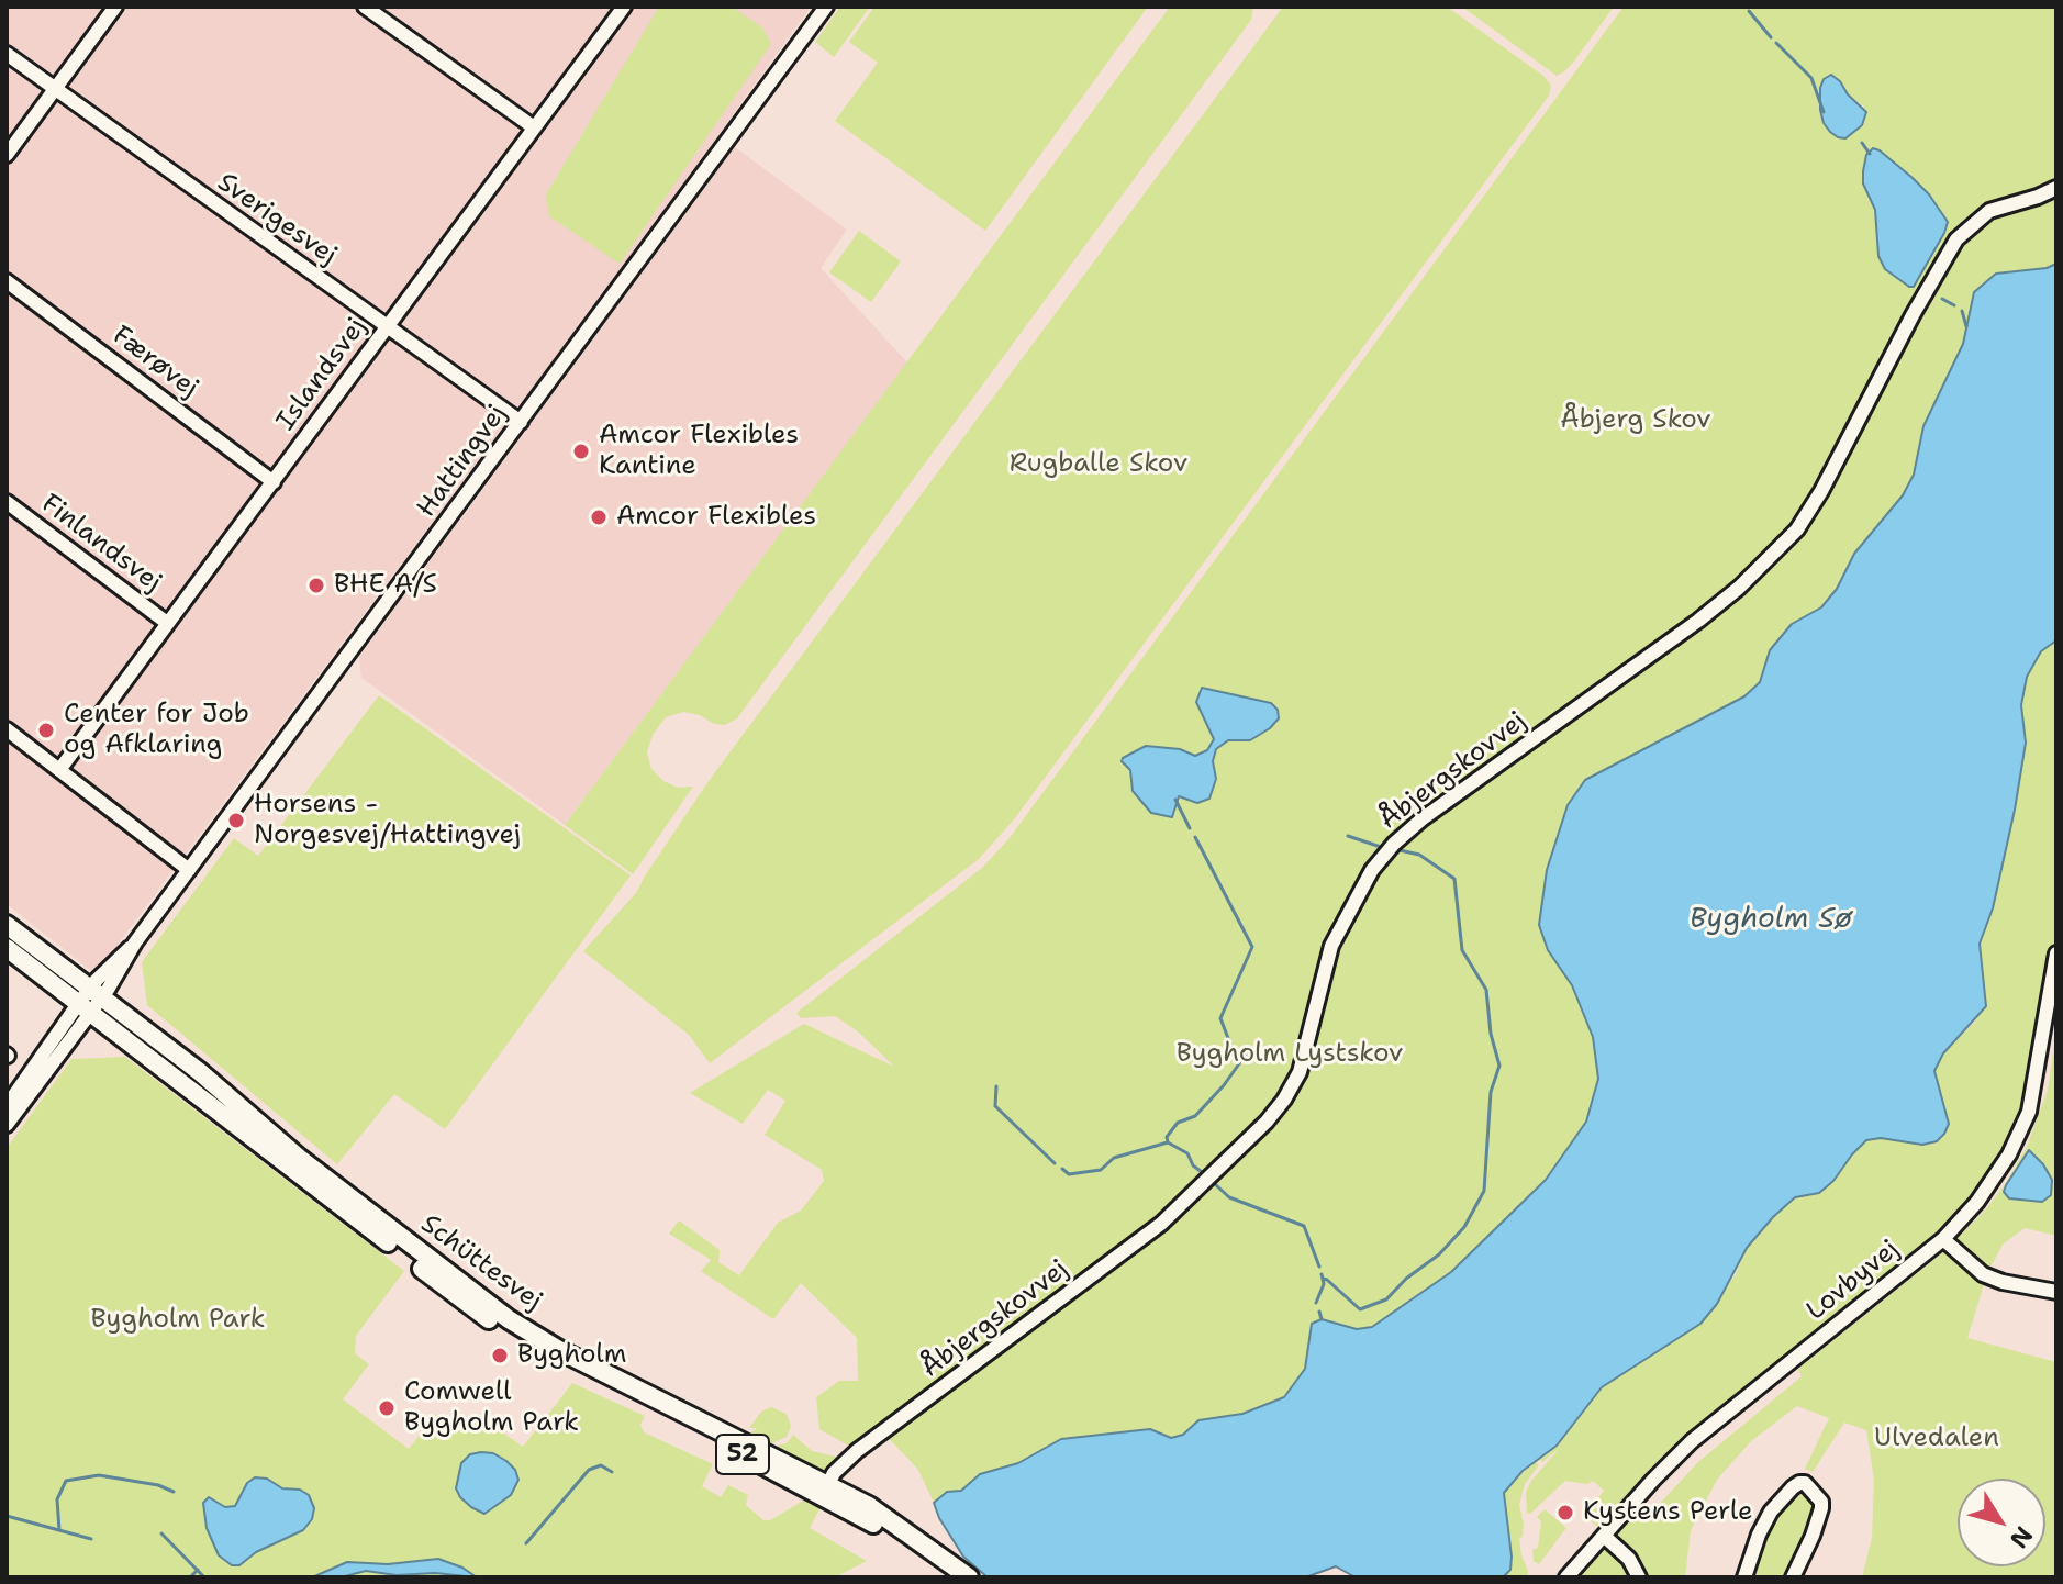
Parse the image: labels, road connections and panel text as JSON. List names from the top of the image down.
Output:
{
  "streets": {
    "main road": ["Schüttesvej", "52"],
    "street": [
      "Sverigesvej",
      "Færøvej",
      "Islandsvej",
      "Hattingvej",
      "Finlandsvej",
      "Åbjergskovvej",
      "Lovbyvej"
    ]
  },
  "crossings": [
    ["Sverigesvej", "Islandsvej"],
    ["Sverigesvej", "Hattingvej"],
    ["Færøvej", "Islandsvej"],
    ["Islandsvej", "Finlandsvej"],
    ["Hattingvej", "Schüttesvej"],
    ["Hattingvej", "52"],
    ["Åbjergskovvej", "Schüttesvej"],
    ["Schüttesvej", "52"]
  ],
  "water": ["Bygholm Sø"],
  "parks": [
    "Åbjerg Skov",
    "Rugballe Skov",
    "Bygholm Lystskov",
    "Bygholm Park",
    "Ulvedalen"
  ],
  "places": [
    "Amcor Flexibles Kantine",
    "Amcor Flexibles",
    "BHE A/S",
    "Center for Job og Afklaring",
    "Horsens - Norgesvej/Hattingvej",
    "Bygholm",
    "Comwell Bygholm Park",
    "Kystens Perle"
  ],
  "north": "bottom right"
}
